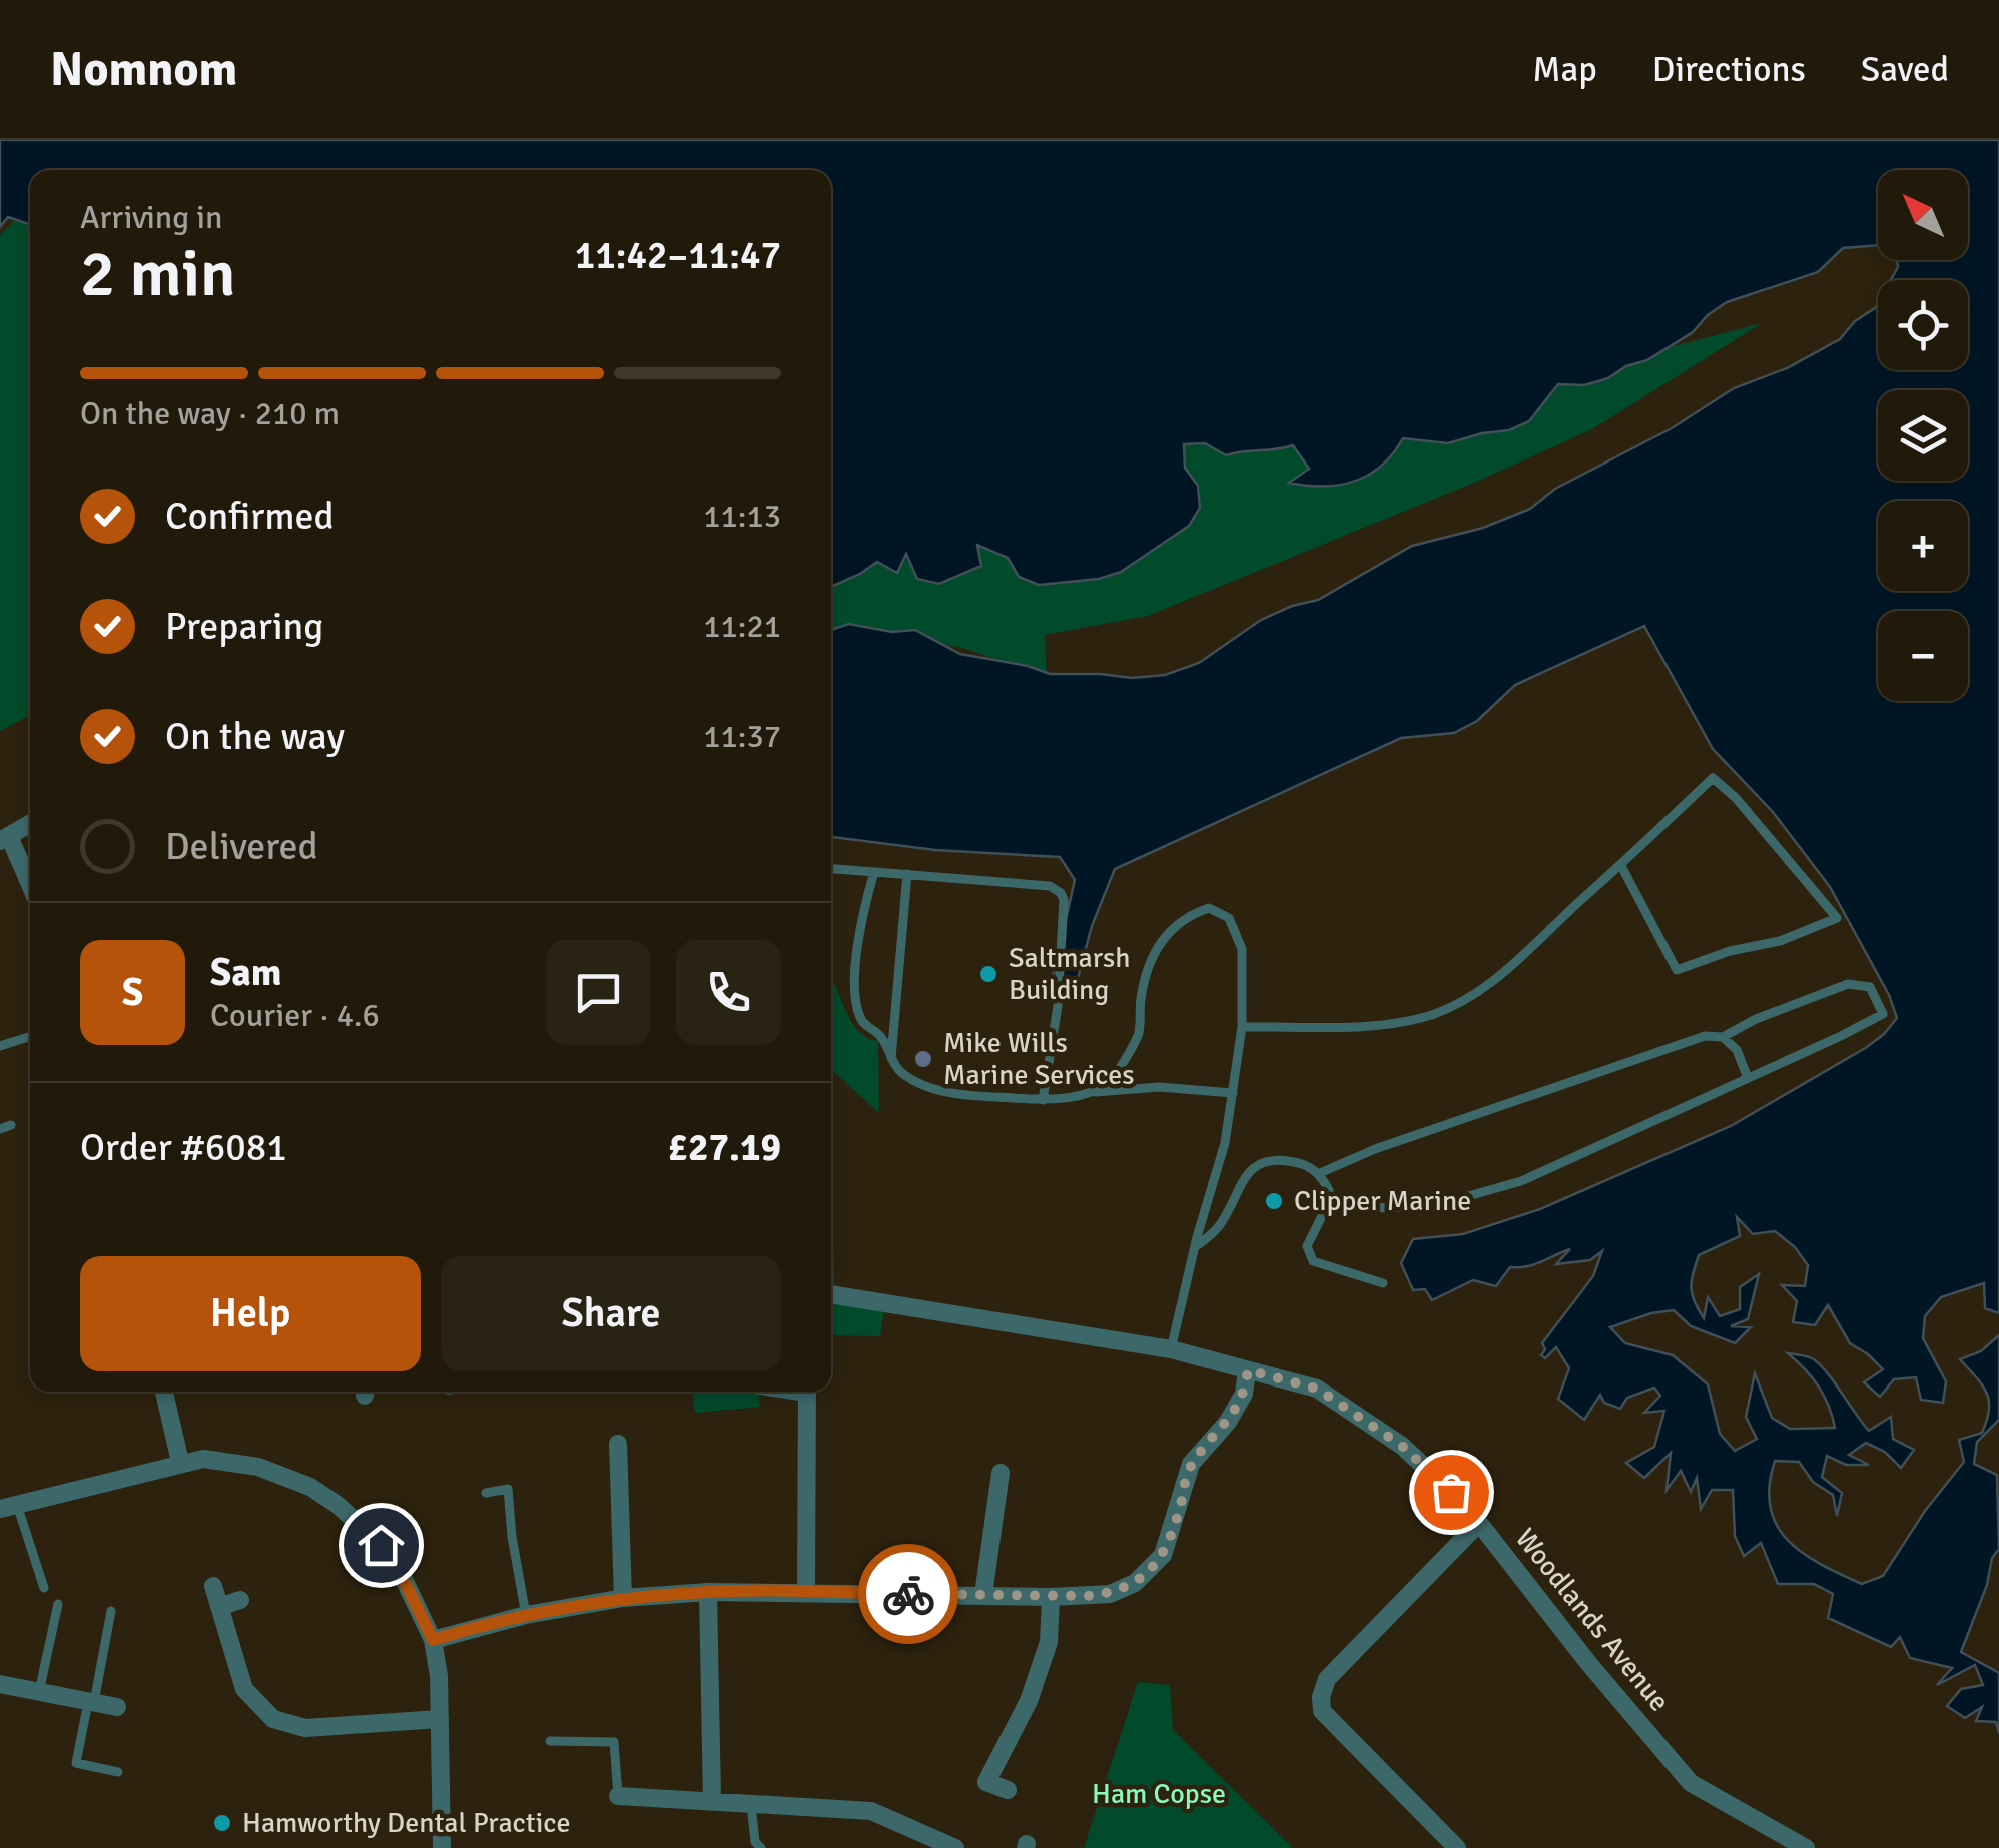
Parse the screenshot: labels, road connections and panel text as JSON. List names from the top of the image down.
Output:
{
  "streets": {
    "street": ["Woodlands Avenue"]
  },
  "parks": ["Ham Copse"],
  "places": [
    "Saltmarsh Building",
    "Mike Wills Marine Services",
    "Clipper Marine",
    "Hamworthy Dental Practice"
  ],
  "north": "top left",
  "page": {
    "header": "Nomnom",
    "nav": ["Map", "Directions", "Saved"],
    "map_buttons": ["+", "−"],
    "heading": ["2 min", "Arriving in", "11:42–11:47"],
    "panel": [
      "Sam",
      "Courier · 4.6",
      "Order #6081",
      "£27.19"
    ],
    "bar": "On the way · 210 m",
    "list": [
      ["Confirmed", "11:13"],
      ["Preparing", "11:21"],
      ["On the way", "11:37"],
      "Delivered"
    ],
    "round": "S",
    "buttons": ["Help", "Share"]
  }
}
